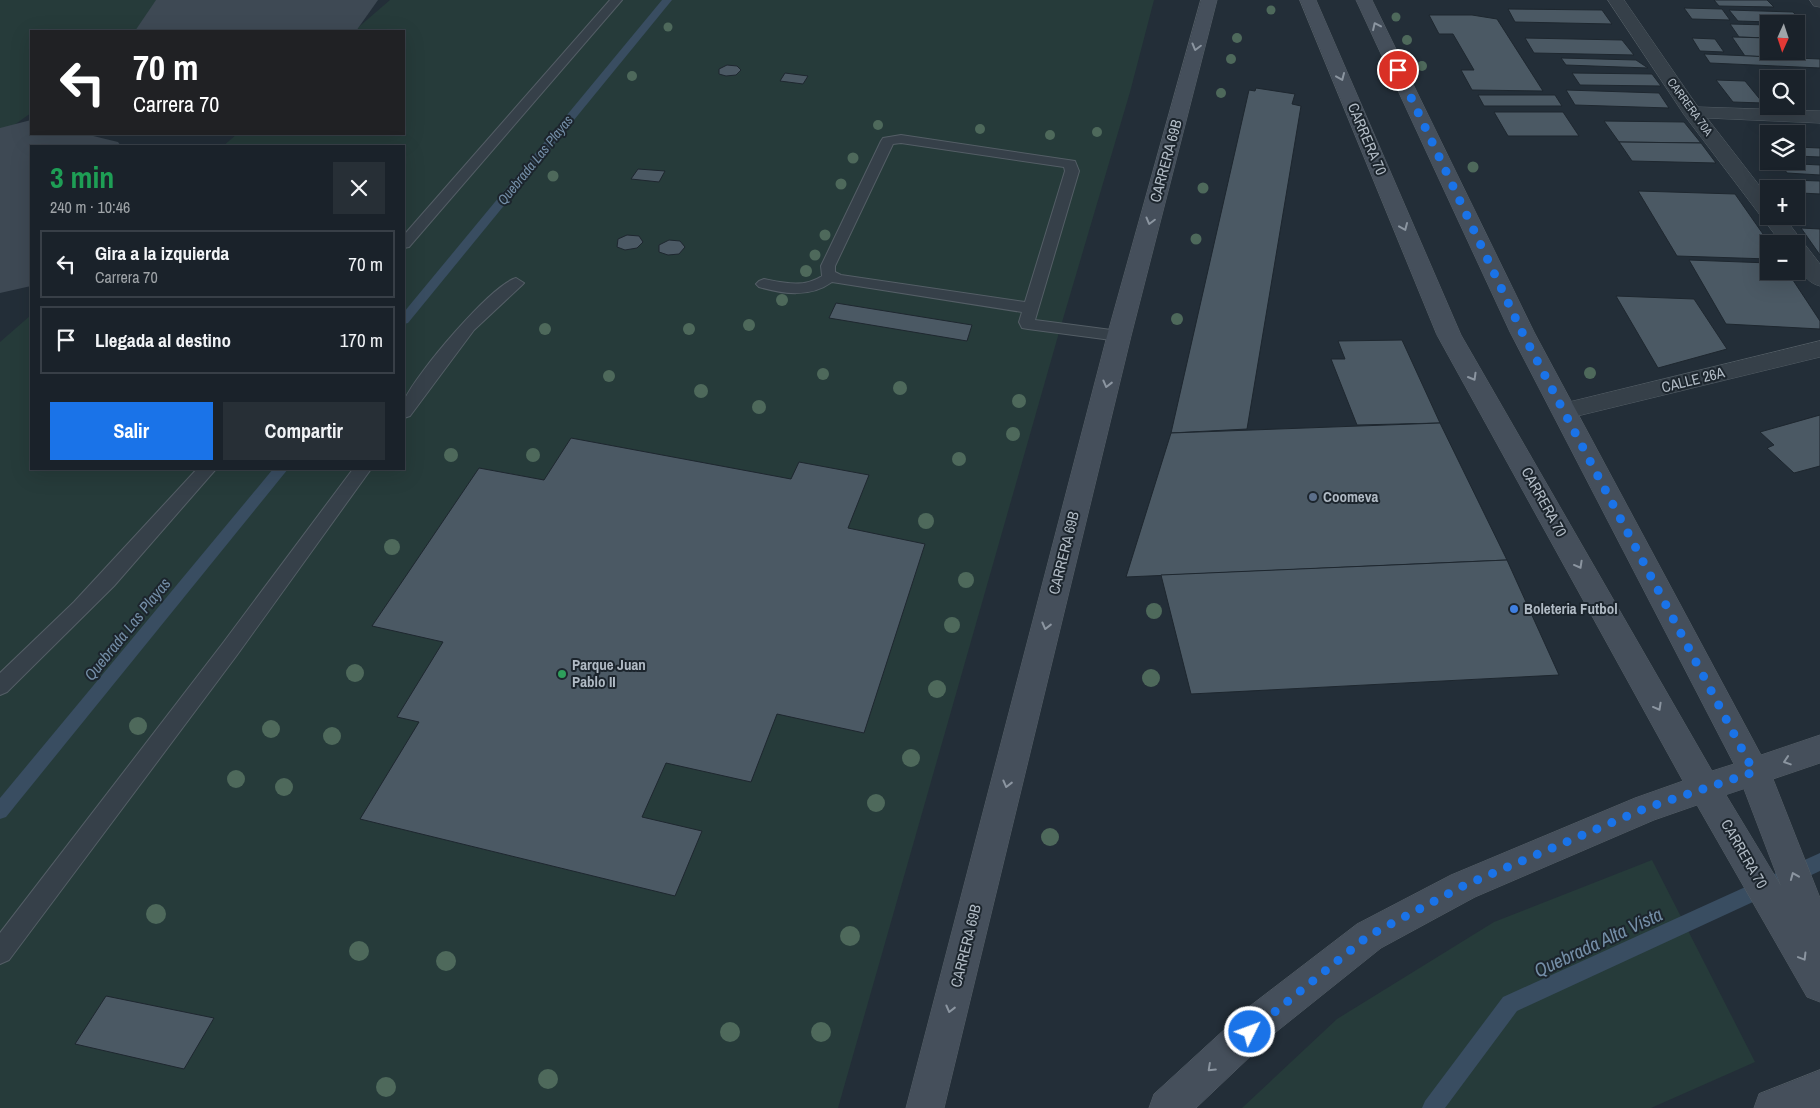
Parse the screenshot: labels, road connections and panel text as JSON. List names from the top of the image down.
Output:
{
  "streets": {
    "main road": ["CARRERA 70", "CARRERA 69B"],
    "street": ["CARRERA 70A", "CALLE 26A"]
  },
  "crossings": [
    ["CARRERA 70", "CALLE 26A"]
  ],
  "one_way": ["CARRERA 69B"],
  "water": ["Quebrada Las Playas", "Quebrada Alta Vista"],
  "places": ["Coomeva", "Boleteria Futbol", "Parque Juan Pablo II"],
  "north": "bottom",
  "page": {
    "map_buttons": ["+", "−"],
    "turn": ["70 m", "Carrera 70"],
    "heading": ["3 min", "240 m · 10:46"],
    "list": [
      {
        "name": "Gira a la izquierda",
        "note": "Carrera 70",
        "value": "70 m"
      },
      {
        "name": "Llegada al destino",
        "value": "170 m"
      }
    ],
    "buttons": ["Salir", "Compartir"]
  }
}
